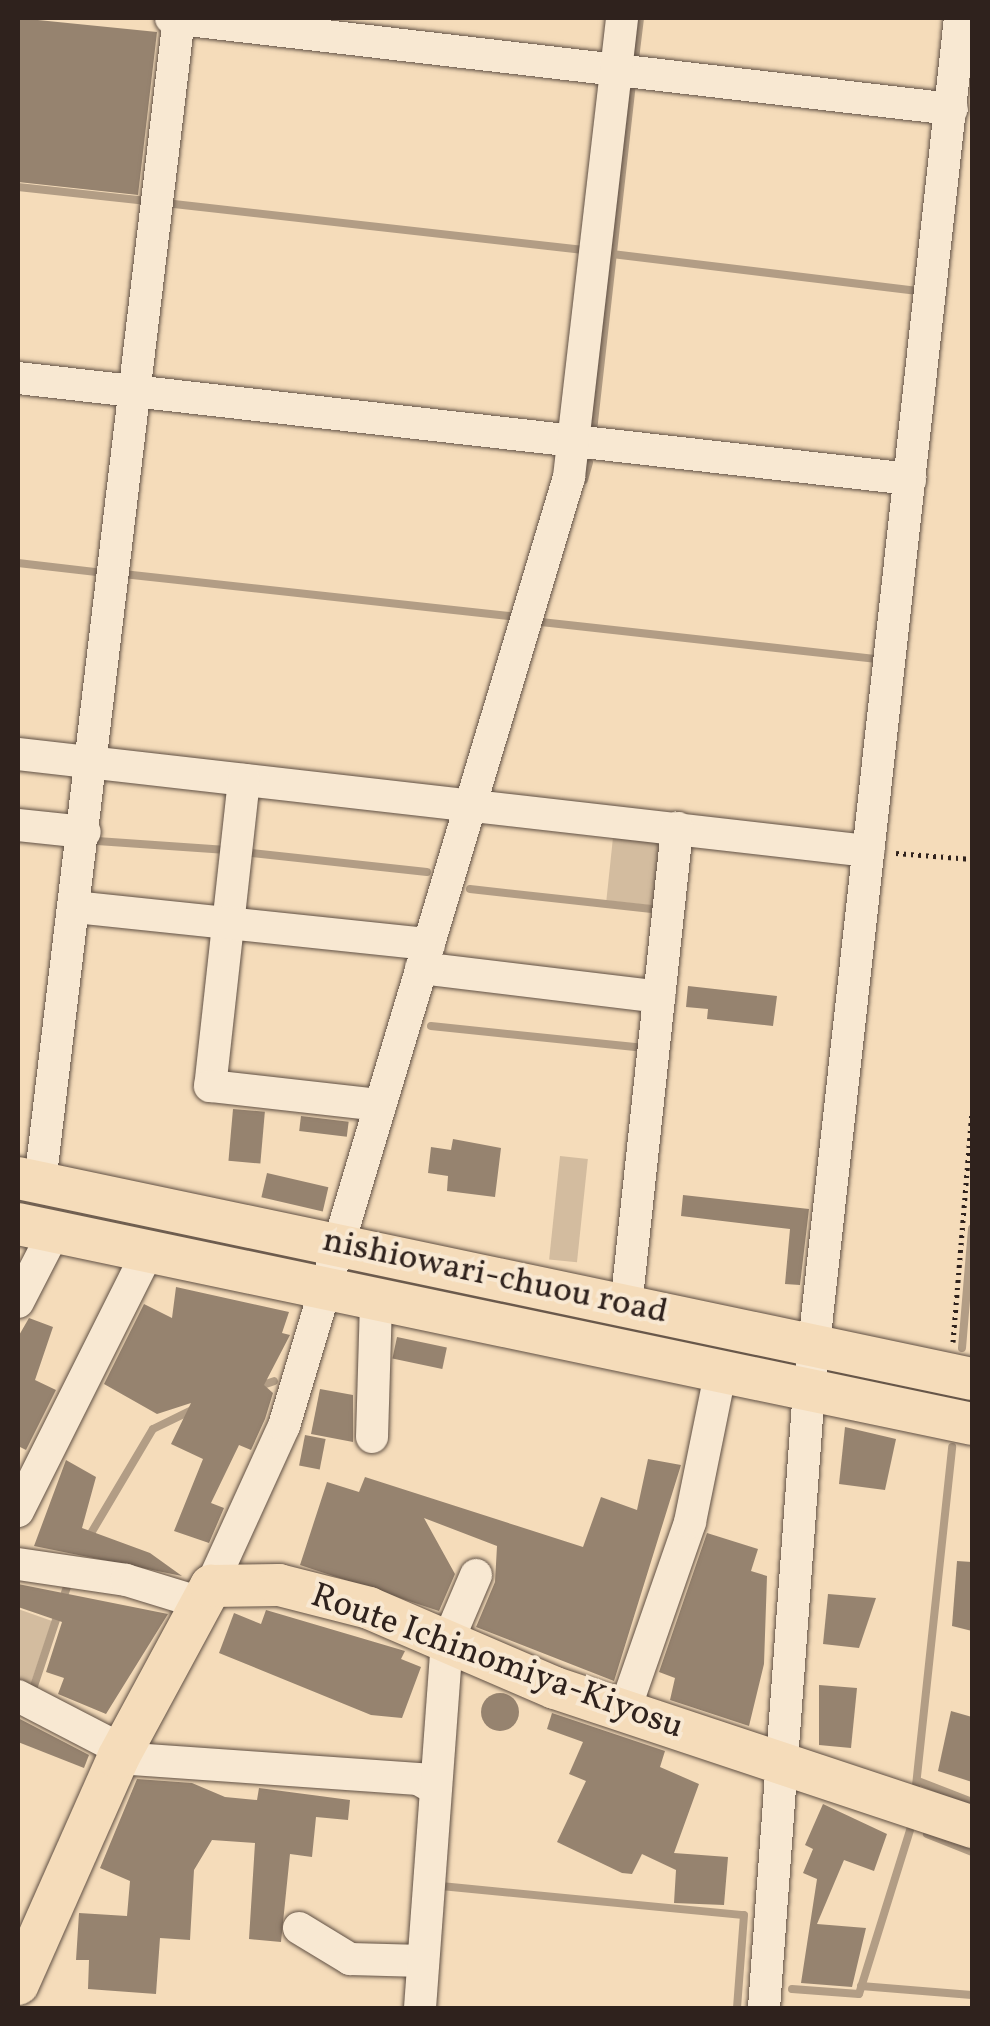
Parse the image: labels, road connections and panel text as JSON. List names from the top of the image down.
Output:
{
  "streets": {
    "main road": ["nishiowari-chuou road", "Route Ichinomiya-Kiyosu"]
  }
}
